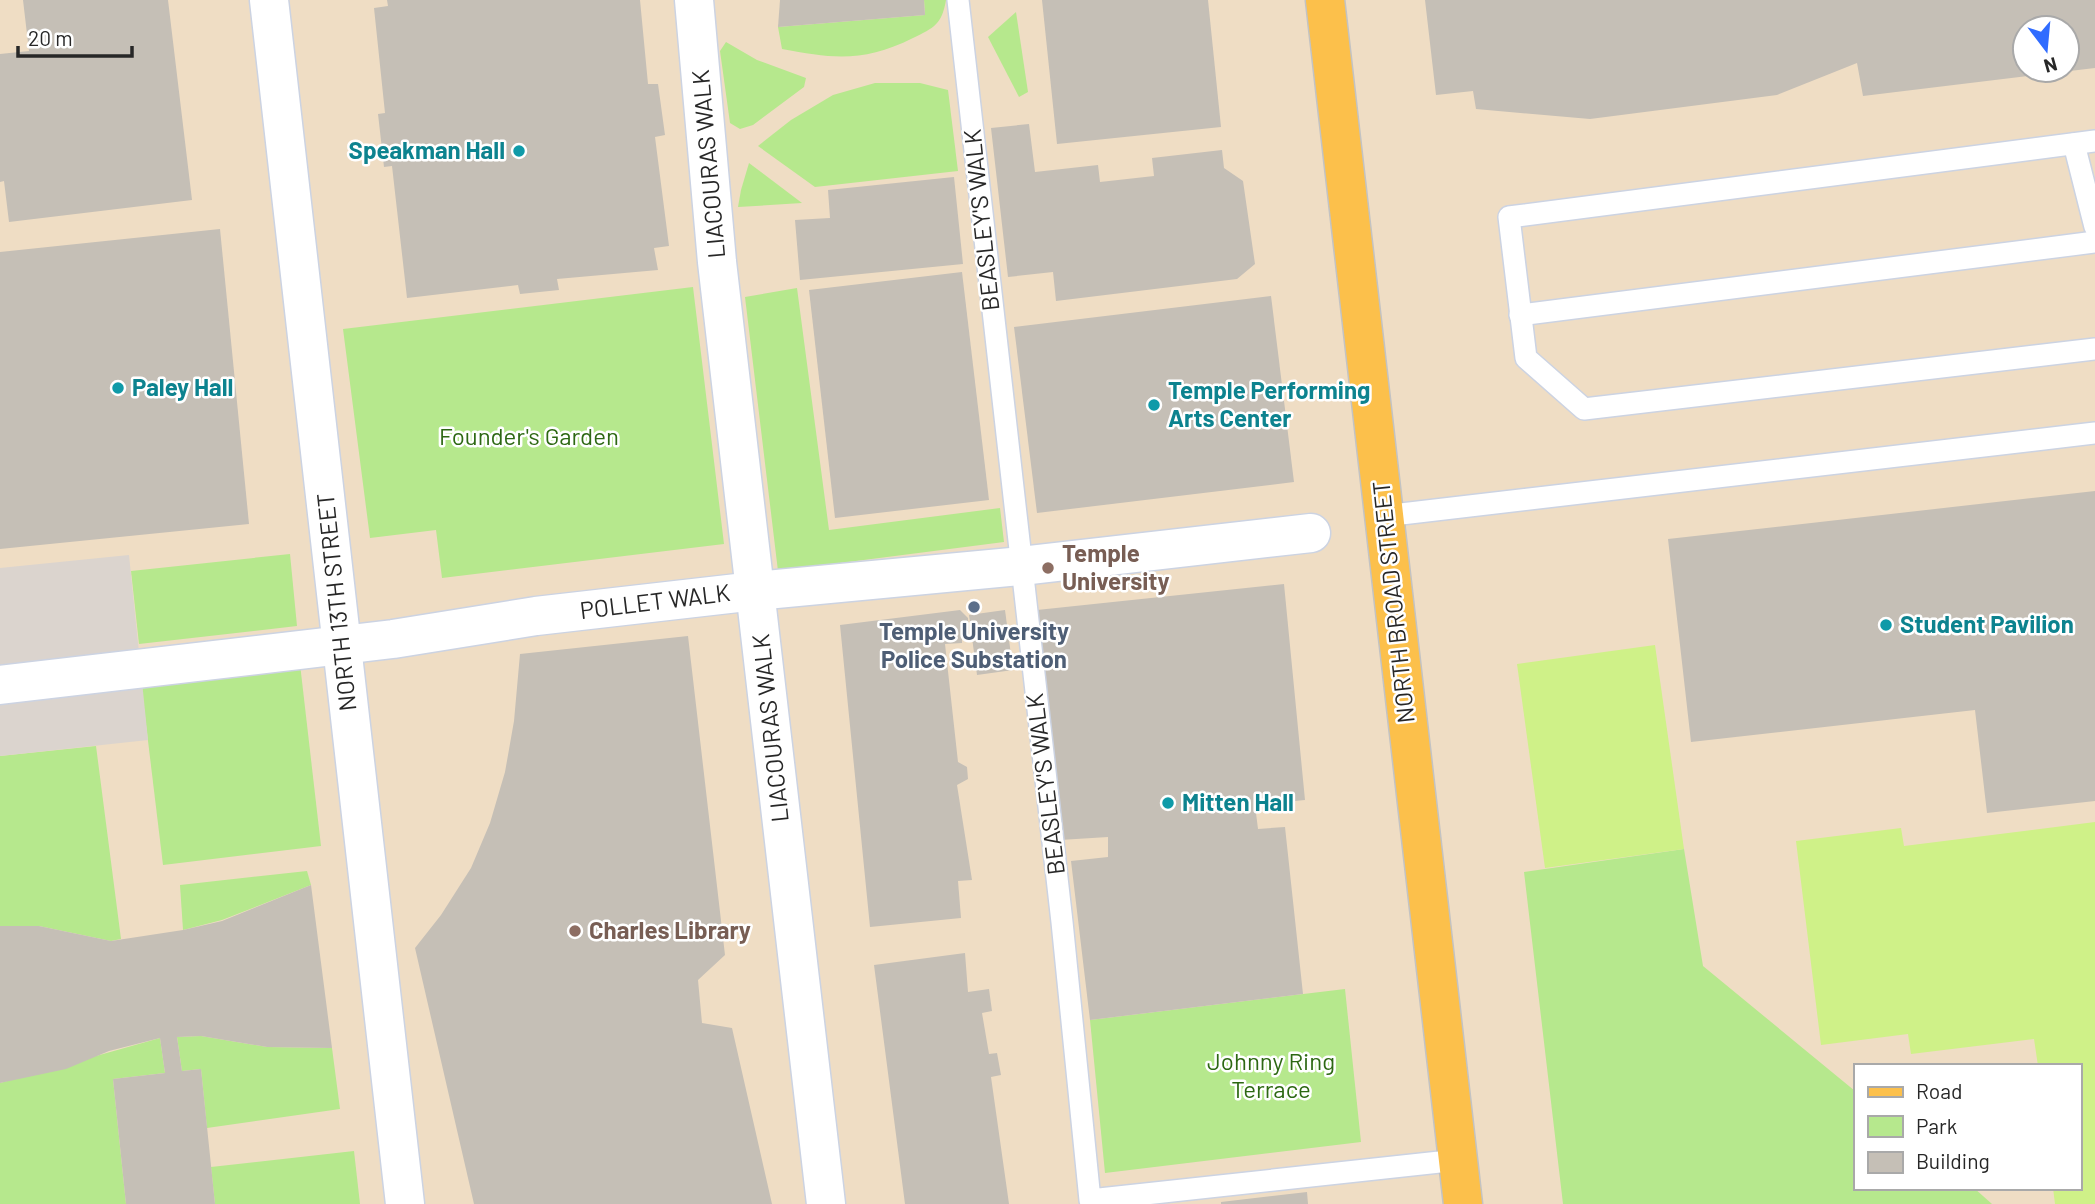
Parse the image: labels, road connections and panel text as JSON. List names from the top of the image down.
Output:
{
  "streets": {
    "main road": ["NORTH BROAD STREET"],
    "street": ["LIACOURAS WALK", "NORTH 13TH STREET", "POLLET WALK"],
    "lane": ["BEASLEY'S WALK"]
  },
  "crossings": [
    ["LIACOURAS WALK", "POLLET WALK"],
    ["BEASLEY'S WALK", "POLLET WALK"],
    ["BEASLEY'S WALK", "NORTH BROAD STREET"],
    ["NORTH 13TH STREET", "POLLET WALK"]
  ],
  "parks": ["Founder's Garden", "Johnny Ring Terrace"],
  "places": [
    "Speakman Hall",
    "Paley Hall",
    "Temple Performing Arts Center",
    "Temple University",
    "Temple University Police Substation",
    "Student Pavilion",
    "Mitten Hall",
    "Charles Library"
  ],
  "legend": ["Road", "Park", "Building"],
  "scale_bar": "20 m",
  "north": "bottom"
}
